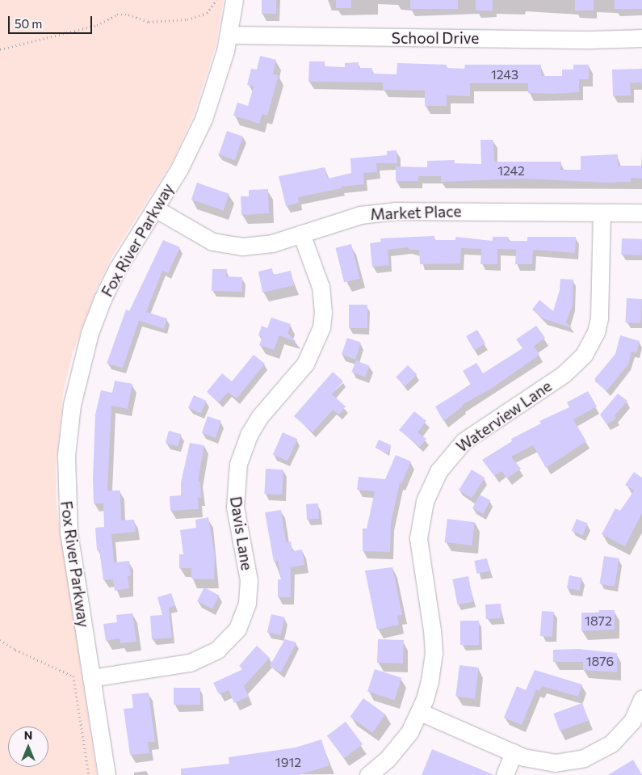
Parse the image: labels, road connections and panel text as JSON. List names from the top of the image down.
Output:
{
  "streets": {
    "street": [
      "School Drive",
      "Market Place",
      "Fox River Parkway",
      "Waterview Lane",
      "Davis Lane"
    ]
  },
  "crossings": [
    ["School Drive", "Fox River Parkway"],
    ["Market Place", "Fox River Parkway"],
    ["Market Place", "Waterview Lane"],
    ["Market Place", "Davis Lane"],
    ["Fox River Parkway", "Davis Lane"]
  ],
  "house_numbers": [
    "1243",
    "1242",
    "1872",
    "1876",
    "1912"
  ],
  "scale_bar": "50 m",
  "north": "top"
}
